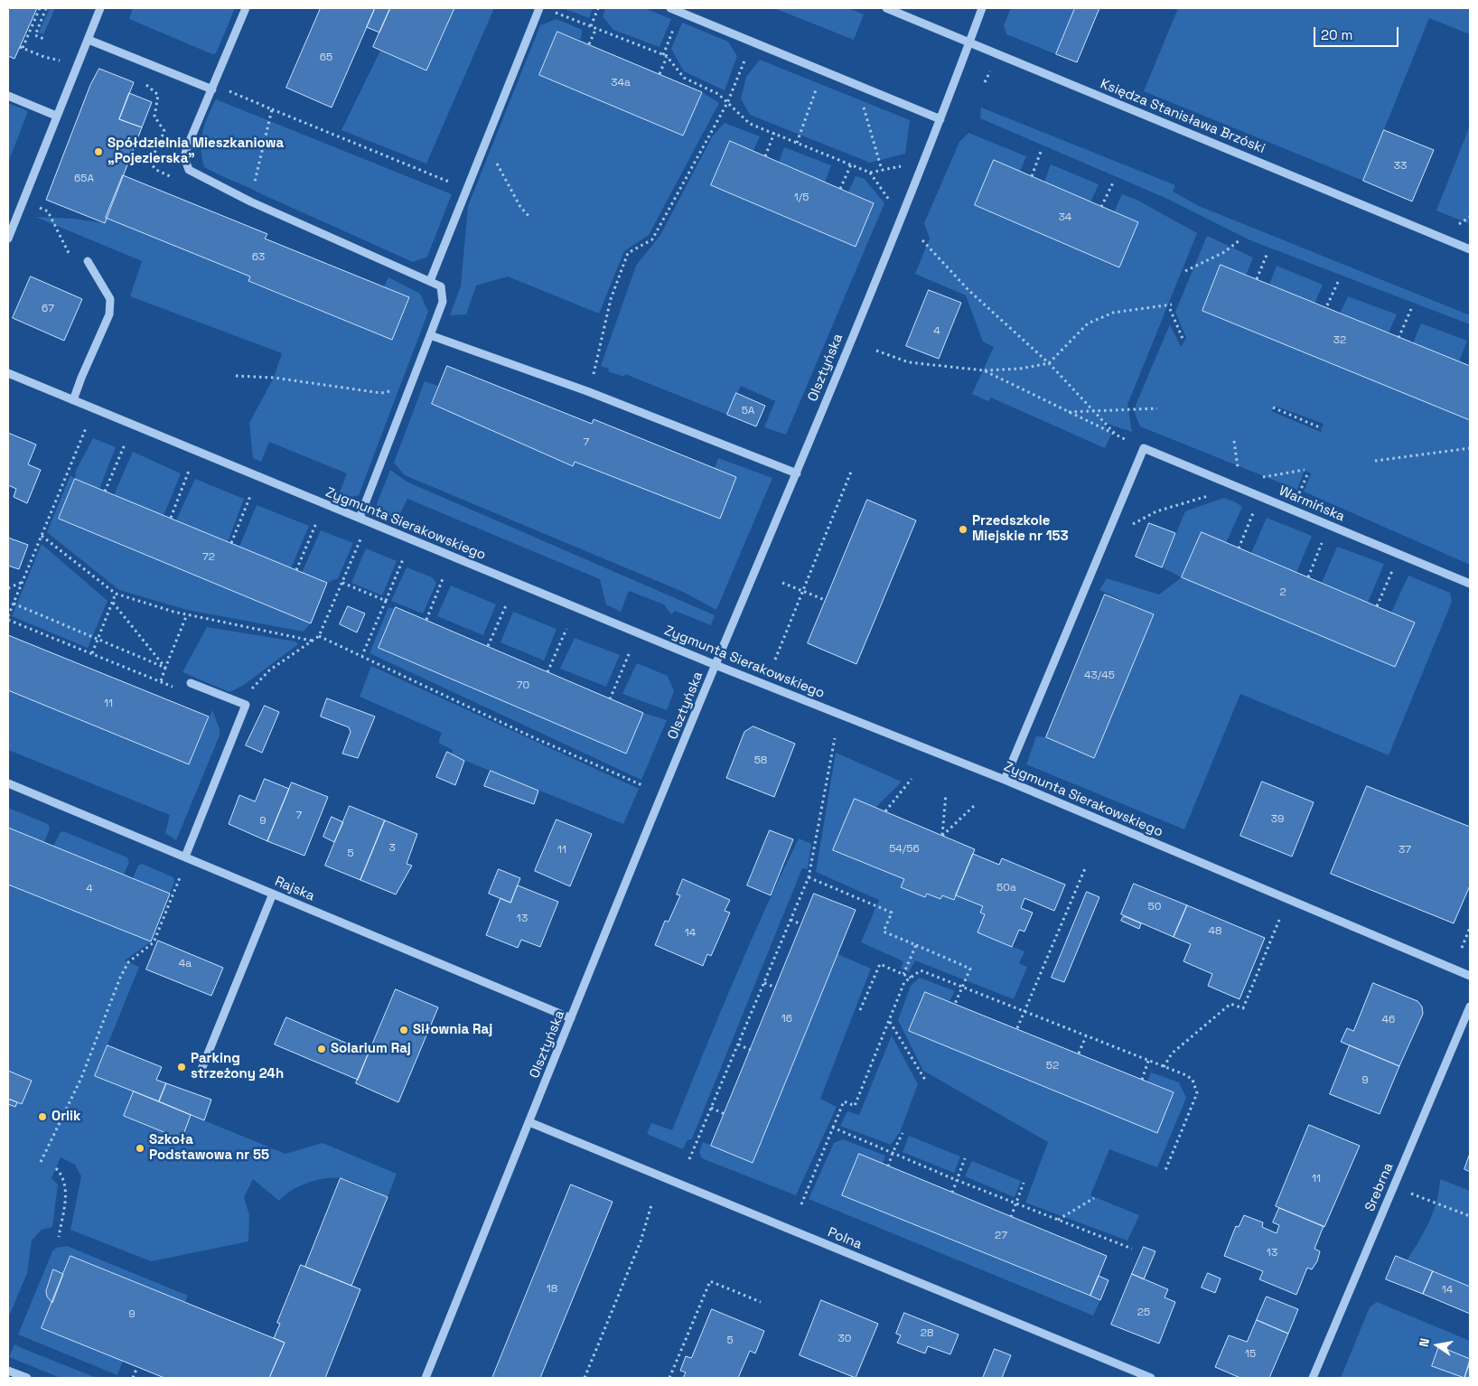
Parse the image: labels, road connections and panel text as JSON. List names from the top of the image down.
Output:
{
  "streets": {
    "street": [
      "Księdza Stanisława Brzóski",
      "Olsztyńska",
      "Warmińska",
      "Zygmunta Sierakowskiego",
      "Rajska",
      "Srebrna",
      "Polna"
    ]
  },
  "crossings": [
    ["Księdza Stanisława Brzóski", "Olsztyńska"],
    ["Olsztyńska", "Zygmunta Sierakowskiego"],
    ["Olsztyńska", "Rajska"],
    ["Olsztyńska", "Polna"]
  ],
  "places": [
    "Spółdzielnia Mieszkaniowa „Pojezierska”",
    "Przedszkole Miejskie nr 153",
    "Siłownia Raj",
    "Solarium Raj",
    "Parking strzeżony 24h",
    "Orlik",
    "Szkoła Podstawowa nr 55"
  ],
  "house_numbers": [
    "65",
    "34a",
    "33",
    "65A",
    "1/5",
    "34",
    "63",
    "67",
    "4",
    "32",
    "5A",
    "7",
    "72",
    "2",
    "43/45",
    "70",
    "11",
    "58",
    "7",
    "39",
    "9",
    "3",
    "54/56",
    "11",
    "37",
    "5",
    "50a",
    "4",
    "50",
    "13",
    "48",
    "14",
    "4a",
    "16",
    "46",
    "52",
    "9",
    "11",
    "27",
    "13",
    "18",
    "14",
    "25",
    "9",
    "28",
    "30",
    "5",
    "15"
  ],
  "scale_bar": "20 m",
  "north": "left"
}
